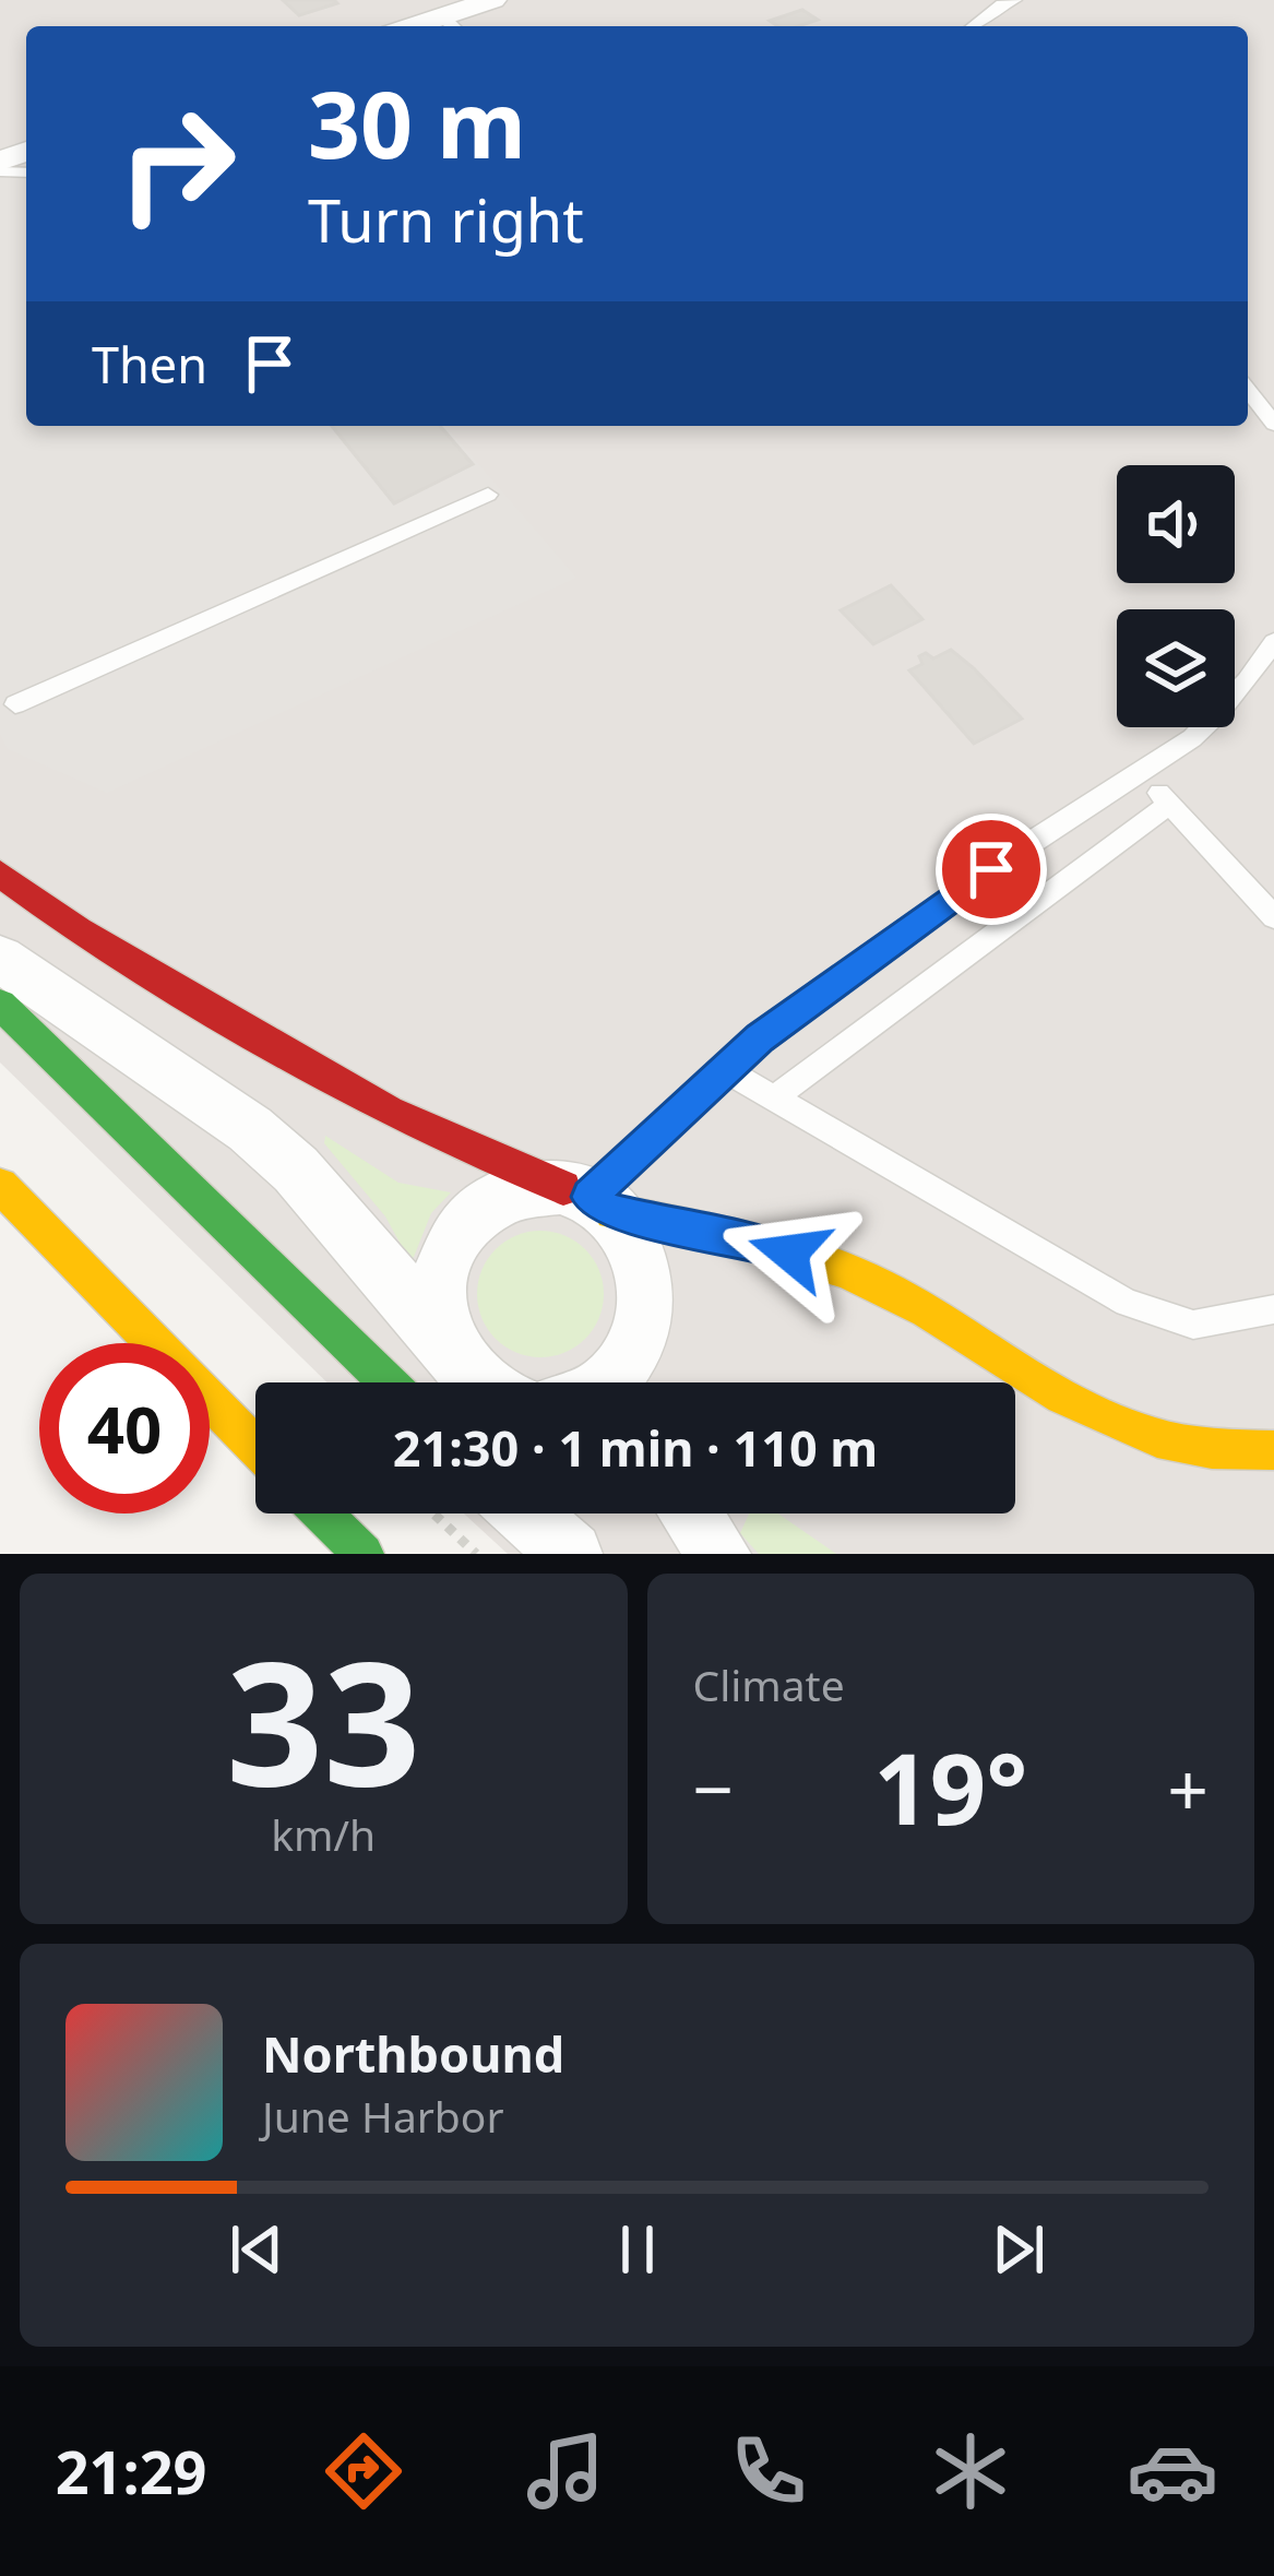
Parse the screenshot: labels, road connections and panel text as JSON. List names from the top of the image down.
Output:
{
  "page": {
    "turn": ["30 m", "Turn right"],
    "then": "Then",
    "limit": "40",
    "trip": "21:30 · 1 min · 110 m",
    "tile": [
      ["33", "km/h"],
      "Climate"
    ],
    "heat": ["−", "19°", "+"],
    "song": ["Northbound", "June Harbor"],
    "tabs": "21:29"
  }
}
